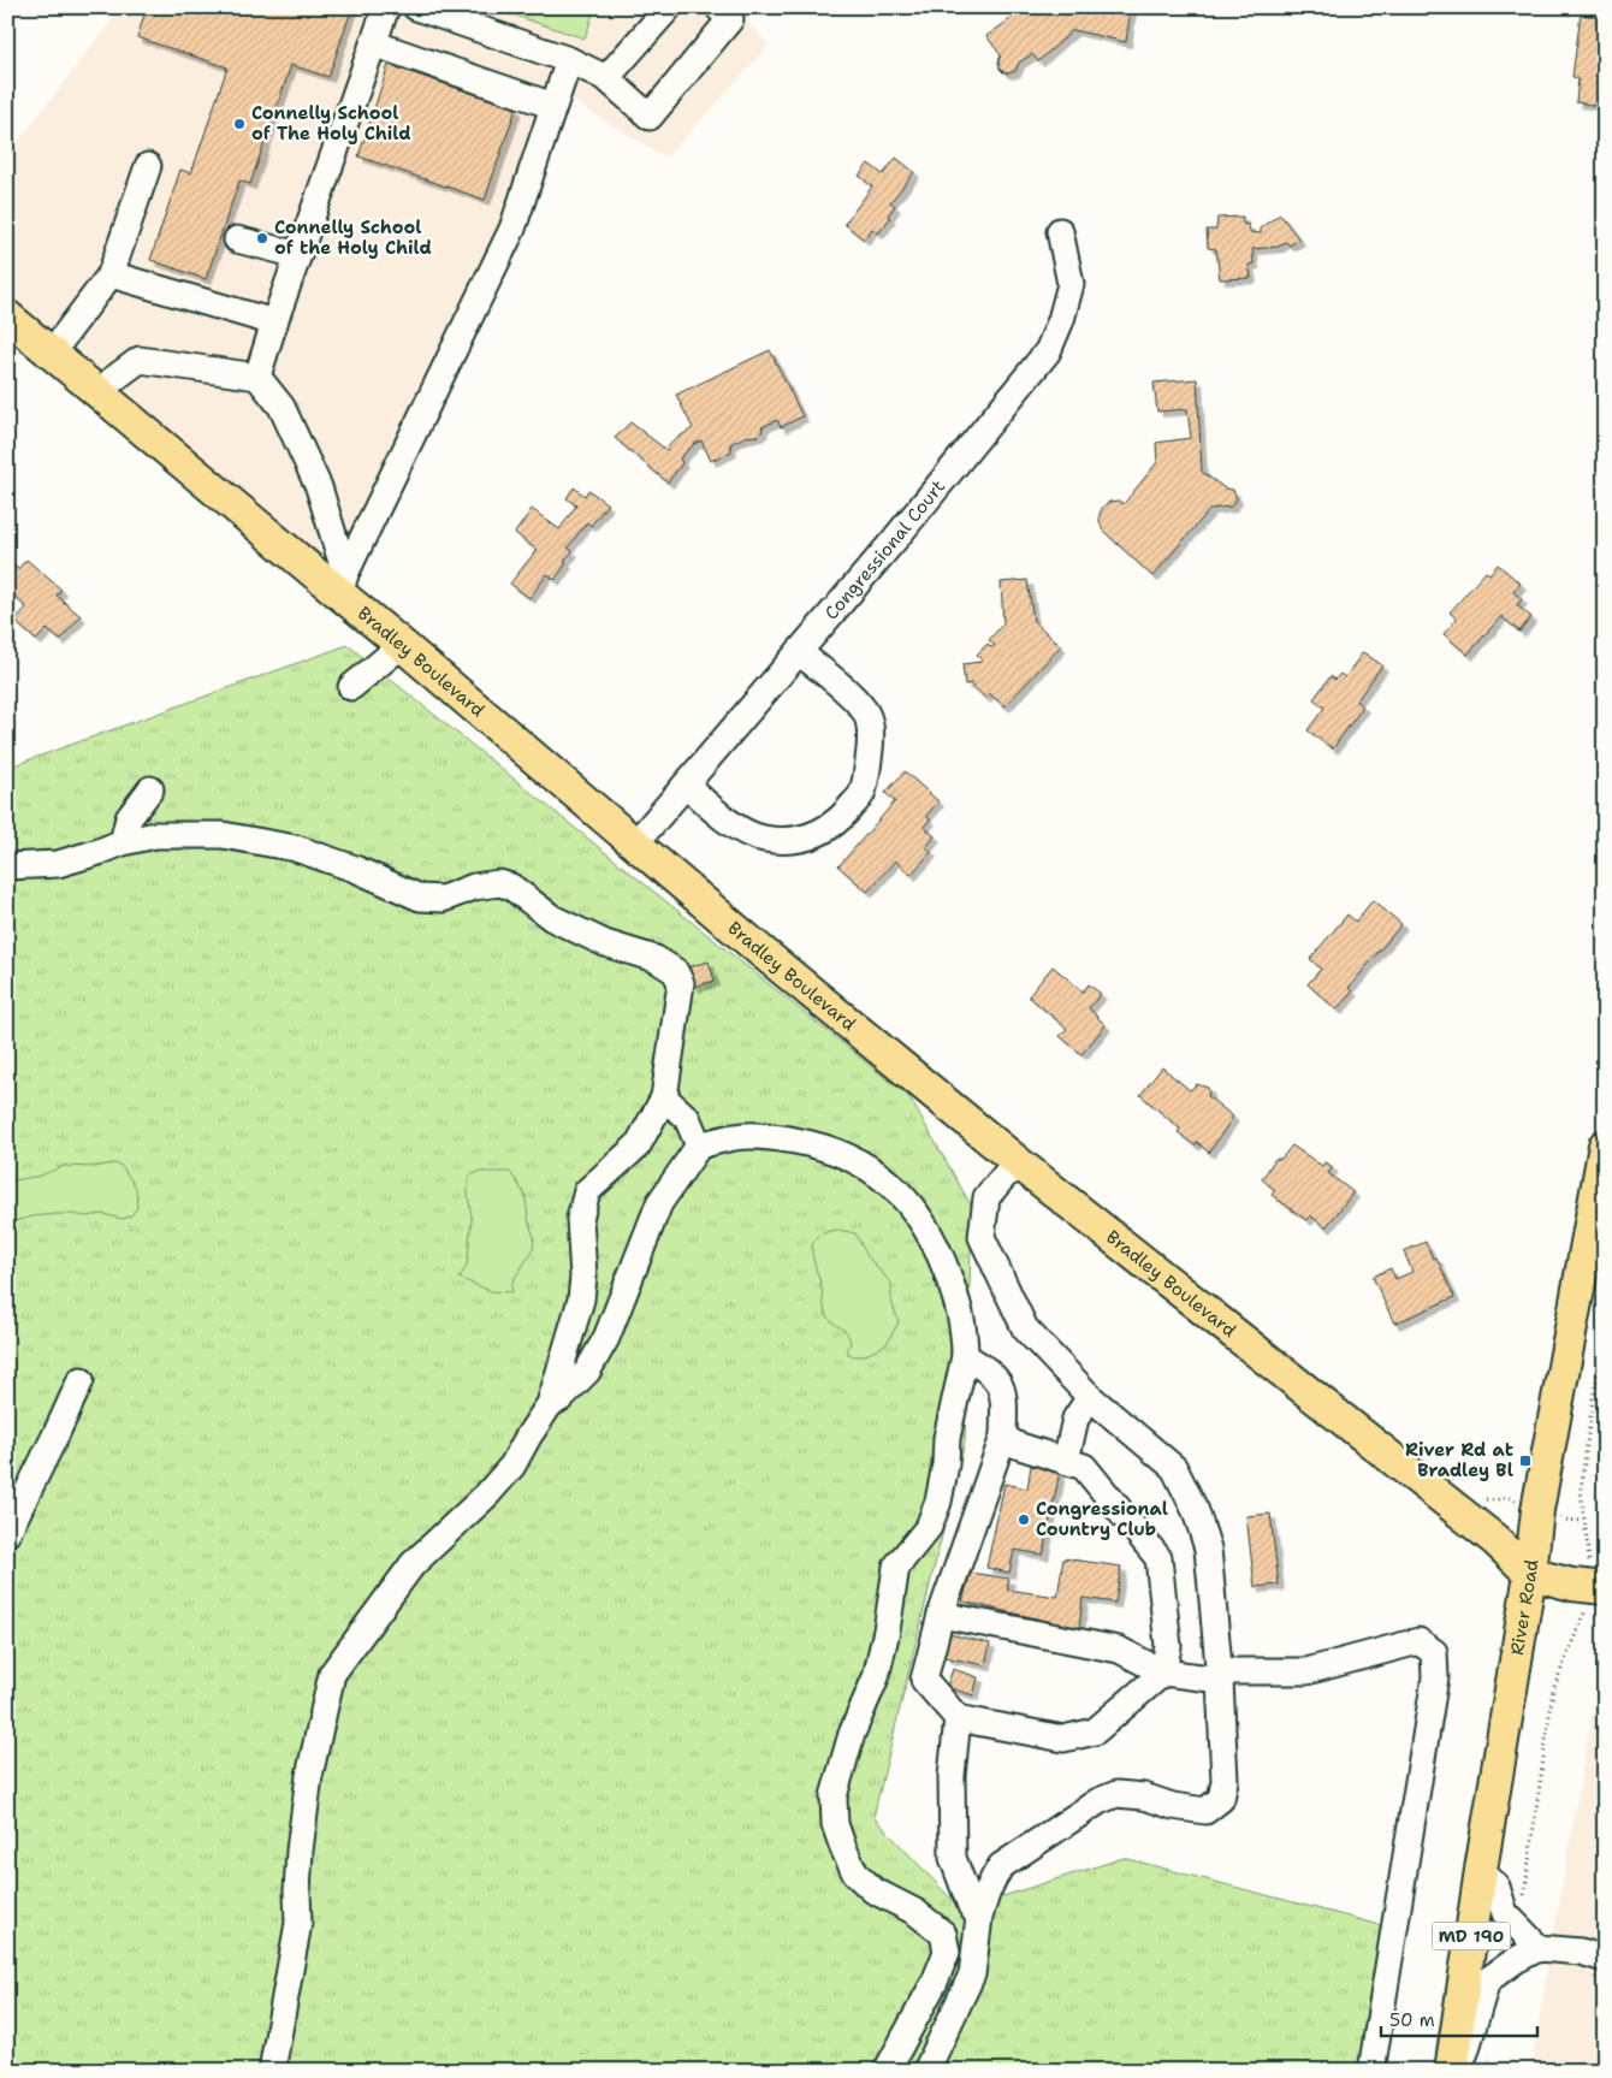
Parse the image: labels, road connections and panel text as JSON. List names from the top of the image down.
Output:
{
  "streets": {
    "main road": ["Bradley Boulevard", "River Road", "MD 190"],
    "street": ["Congressional Court"]
  },
  "crossings": [
    ["Congressional Court", "Bradley Boulevard"],
    ["Bradley Boulevard", "River Road"]
  ],
  "places": {
    "other": ["Connelly School of The Holy Child", "Connelly School of the Holy Child", "Congressional Country Club"],
    "transit": ["River Rd at Bradley Bl"]
  },
  "scale_bar": "50 m"
}
